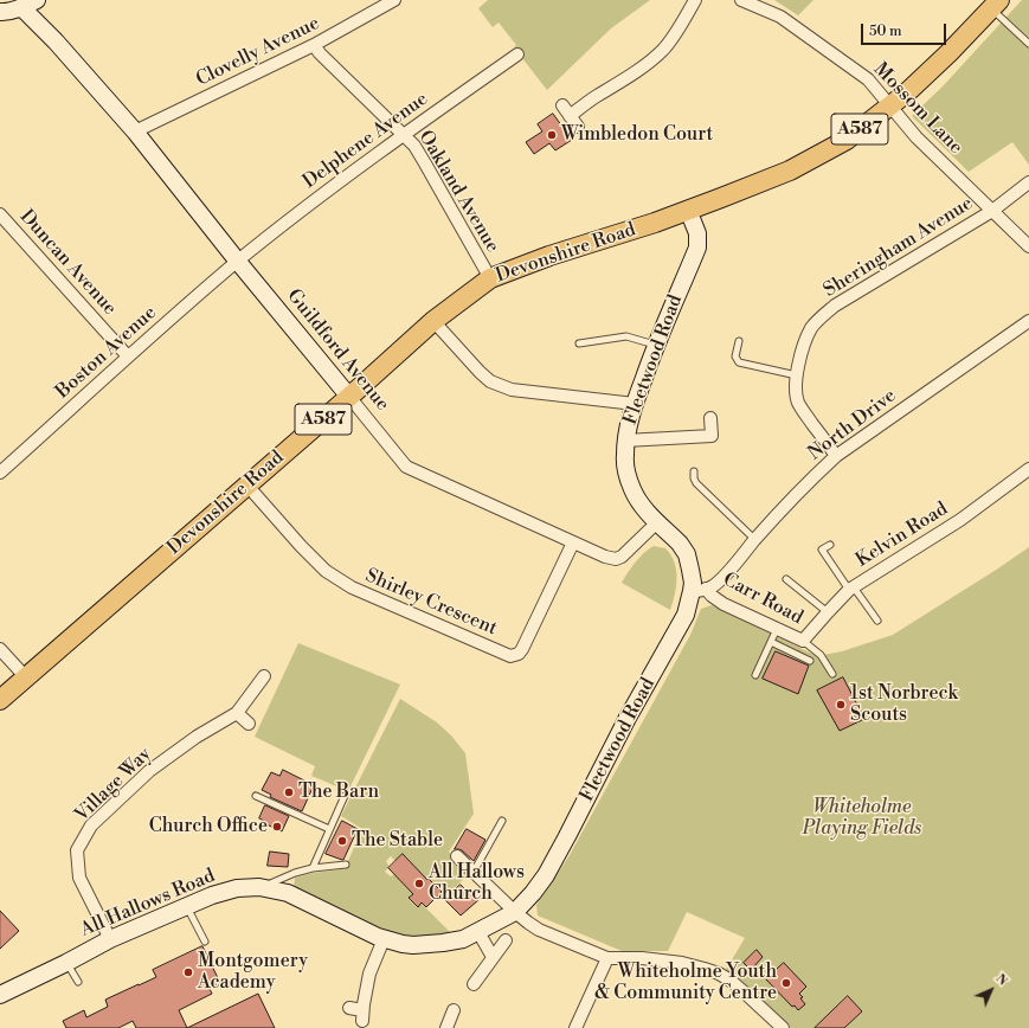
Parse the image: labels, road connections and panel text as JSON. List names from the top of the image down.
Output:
{
  "streets": {
    "main road": ["A587", "Devonshire Road"],
    "street": [
      "Clovelly Avenue",
      "Mossom Lane",
      "Delphene Avenue",
      "Oakland Avenue",
      "Sheringham Avenue",
      "Duncan Avenue",
      "Guildford Avenue",
      "Boston Avenue",
      "Fleetwood Road",
      "North Drive",
      "Kelvin Road",
      "Carr Road",
      "Shirley Crescent",
      "Village Way",
      "All Hallows Road"
    ]
  },
  "crossings": [
    ["Clovelly Avenue", "Oakland Avenue"],
    ["Clovelly Avenue", "Guildford Avenue"],
    ["Mossom Lane", "A587"],
    ["Mossom Lane", "Sheringham Avenue"],
    ["A587", "Devonshire Road"],
    ["A587", "Fleetwood Road"],
    ["Delphene Avenue", "Oakland Avenue"],
    ["Delphene Avenue", "Guildford Avenue"],
    ["Delphene Avenue", "Boston Avenue"],
    ["Oakland Avenue", "Devonshire Road"],
    ["Sheringham Avenue", "North Drive"],
    ["Devonshire Road", "Guildford Avenue"],
    ["Devonshire Road", "Fleetwood Road"],
    ["Devonshire Road", "Shirley Crescent"],
    ["Duncan Avenue", "Boston Avenue"],
    ["Guildford Avenue", "Boston Avenue"],
    ["Guildford Avenue", "Fleetwood Road"],
    ["Guildford Avenue", "Shirley Crescent"],
    ["Fleetwood Road", "North Drive"],
    ["Fleetwood Road", "Carr Road"],
    ["Fleetwood Road", "All Hallows Road"],
    ["North Drive", "Carr Road"],
    ["Kelvin Road", "Carr Road"],
    ["Village Way", "All Hallows Road"]
  ],
  "parks": ["Whiteholme Playing Fields"],
  "places": [
    "Wimbledon Court",
    "1st Norbreck Scouts",
    "The Barn",
    "Church Office",
    "The Stable",
    "All Hallows Church",
    "Montgomery Academy",
    "Whiteholme Youth & Community Centre"
  ],
  "scale_bar": "50 m",
  "north": "top right"
}
